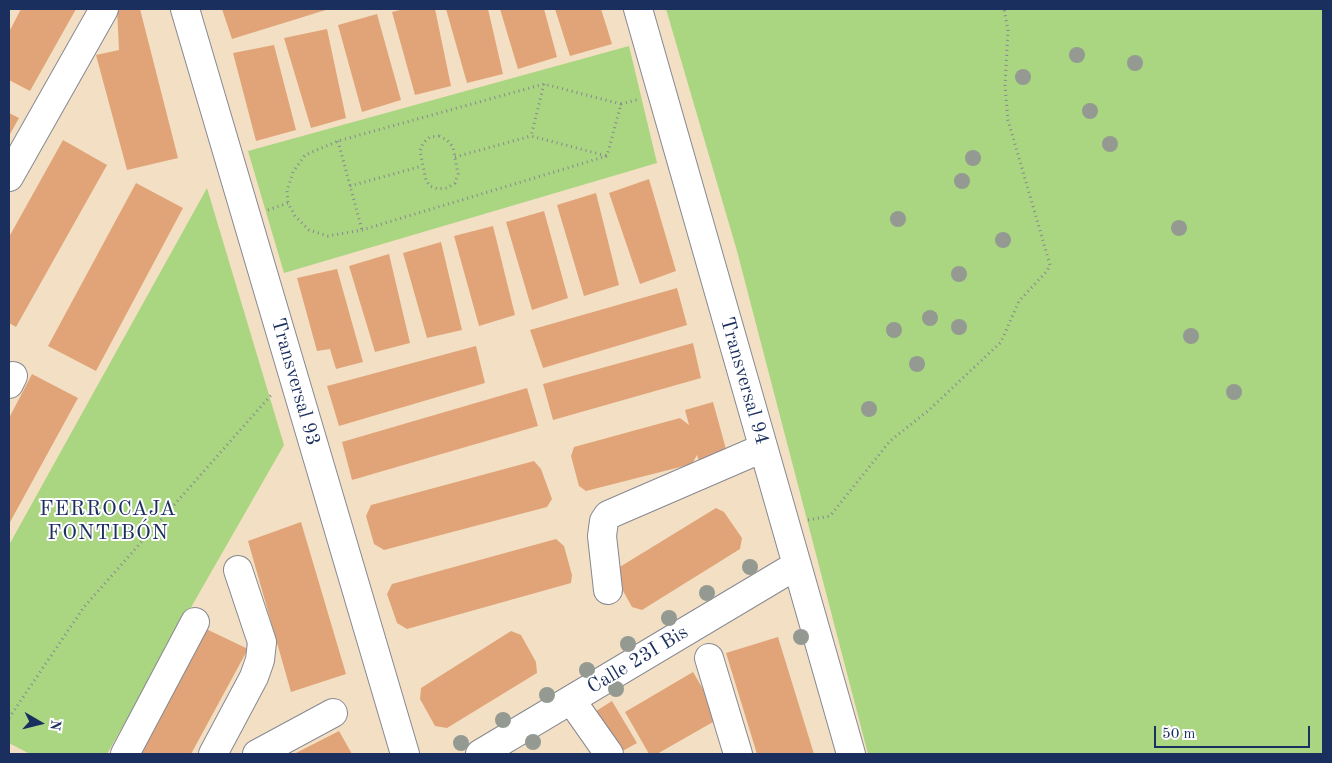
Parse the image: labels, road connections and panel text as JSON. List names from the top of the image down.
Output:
{
  "streets": {
    "street": ["Transversal 94", "Transversal 93", "Calle 23I Bis"]
  },
  "crossings": [
    ["Transversal 94", "Calle 23I Bis"]
  ],
  "districts": ["FERROCAJA FONTIBÓN"],
  "scale_bar": "50 m",
  "north": "right"
}
